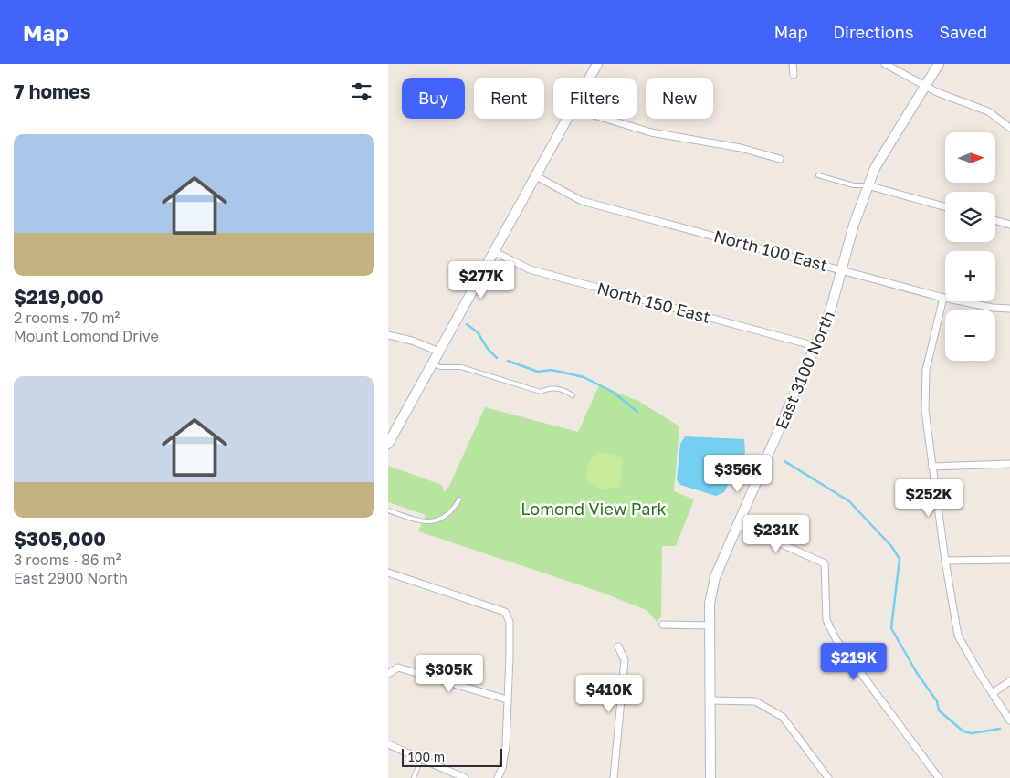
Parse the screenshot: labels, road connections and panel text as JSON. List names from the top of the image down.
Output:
{
  "streets": {
    "street": ["North 100 East", "North 150 East", "East 3100 North"]
  },
  "crossings": [
    ["North 100 East", "East 3100 North"],
    ["North 150 East", "East 3100 North"]
  ],
  "parks": ["Lomond View Park"],
  "scale_bar": "100 m",
  "north": "right",
  "page": {
    "header": "Map",
    "nav": ["Map", "Directions", "Saved"],
    "heading": "7 homes",
    "chip": [
      "Buy",
      "Rent",
      "Filters",
      "New"
    ],
    "list": [
      {
        "name": "$219,000",
        "note": "2 rooms · 70 m² · Mount Lomond Drive"
      },
      {
        "name": "$305,000",
        "note": "3 rooms · 86 m² · East 2900 North"
      }
    ],
    "map_buttons": ["+", "−"],
    "price": [
      "$277K",
      "$356K",
      "$252K",
      "$231K",
      "$219K",
      "$305K",
      "$410K"
    ],
    "scale": "100 m"
  }
}
